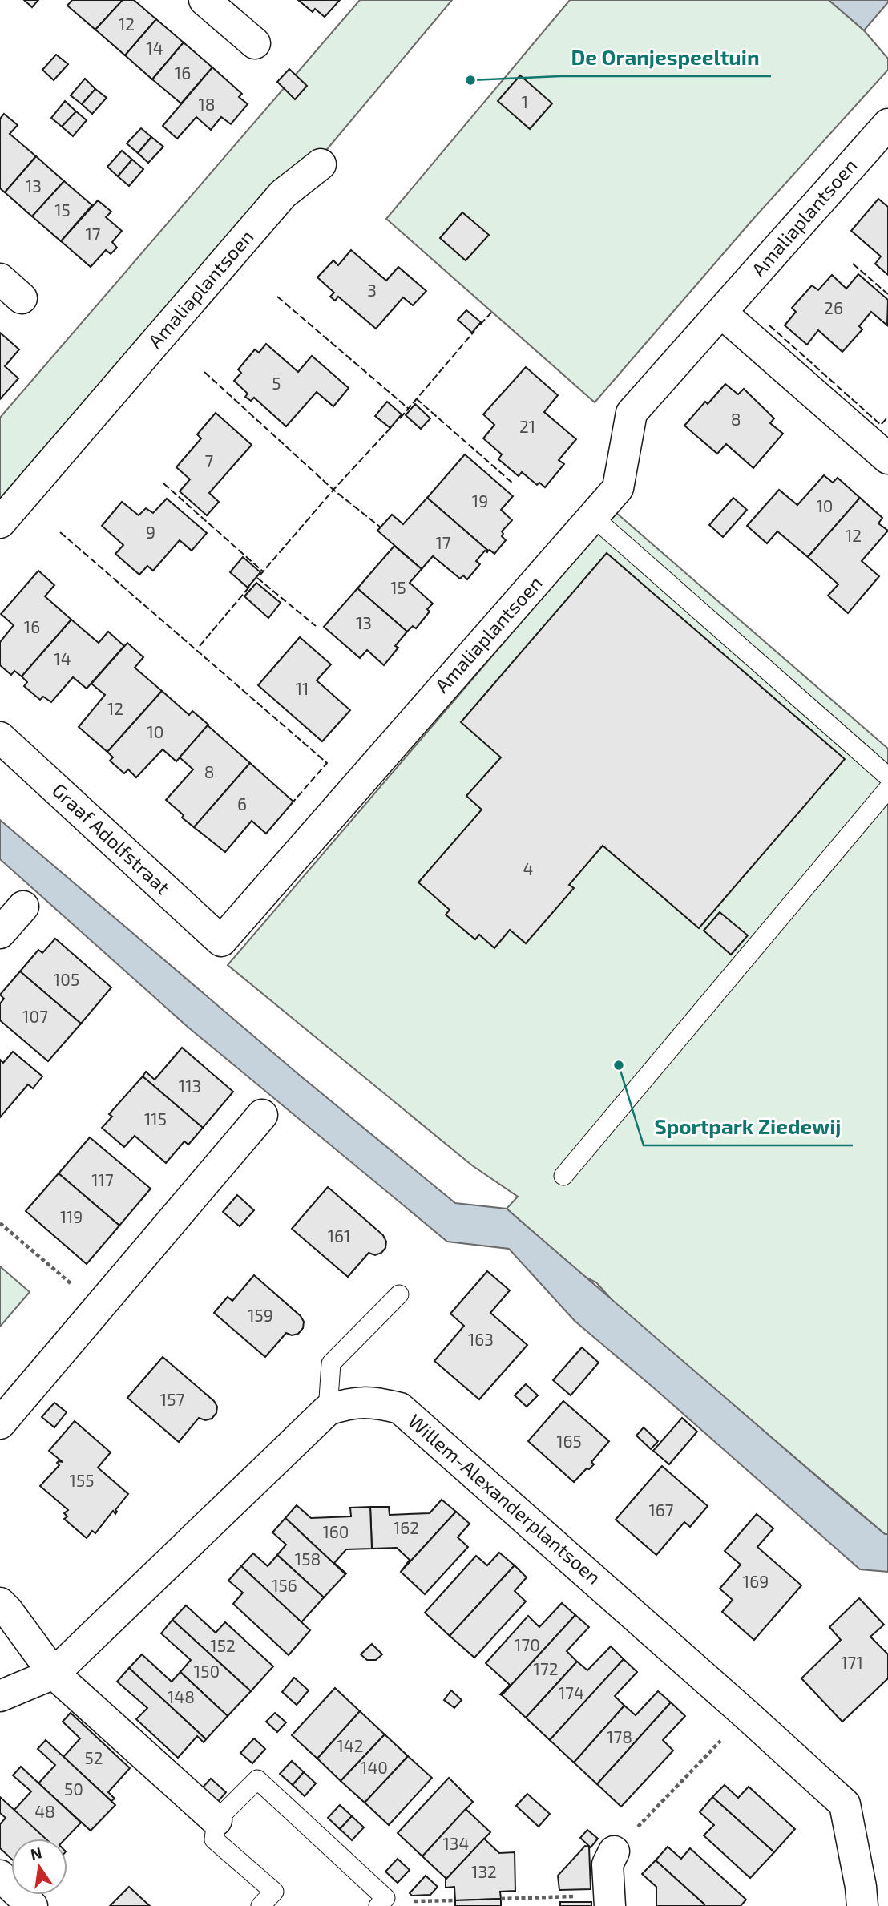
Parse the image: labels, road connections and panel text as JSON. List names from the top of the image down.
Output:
{
  "streets": {
    "street": ["Amaliaplantsoen", "Graaf Adolfstraat", "Willem-Alexanderplantsoen"]
  },
  "crossings": [
    ["Amaliaplantsoen", "Graaf Adolfstraat"]
  ],
  "places": ["De Oranjespeeltuin", "Sportpark Ziedewij"],
  "house_numbers": [
    "12",
    "14",
    "16",
    "1",
    "18",
    "13",
    "15",
    "17",
    "3",
    "26",
    "5",
    "8",
    "21",
    "7",
    "19",
    "10",
    "9",
    "12",
    "17",
    "15",
    "13",
    "16",
    "14",
    "11",
    "12",
    "10",
    "8",
    "6",
    "4",
    "105",
    "107",
    "113",
    "115",
    "117",
    "119",
    "161",
    "159",
    "163",
    "157",
    "165",
    "155",
    "167",
    "162",
    "160",
    "158",
    "169",
    "156",
    "170",
    "152",
    "171",
    "172",
    "150",
    "174",
    "148",
    "178",
    "142",
    "52",
    "140",
    "50",
    "48",
    "134",
    "132"
  ],
  "north": "top"
}
